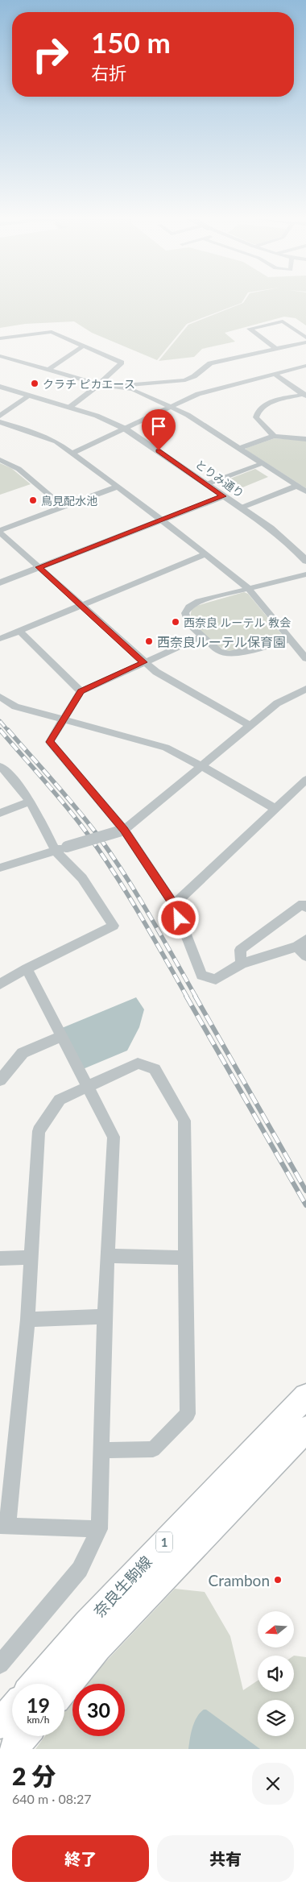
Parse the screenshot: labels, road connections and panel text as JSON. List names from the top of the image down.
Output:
{
  "streets": {
    "main road": ["1", "奈良生駒線"],
    "street": ["とりみ通り"]
  },
  "places": [
    "クラチ ピカエース",
    "鳥見配水池",
    "西奈良 ルーテル 教会",
    "西奈良ルーテル保育園",
    "Crambon"
  ],
  "north": "left",
  "page": {
    "turn": ["150 m", "右折"],
    "speed": "19 km/h",
    "limit": "30",
    "heading": ["2 分", "640 m · 08:27"],
    "buttons": ["終了", "共有"]
  }
}
